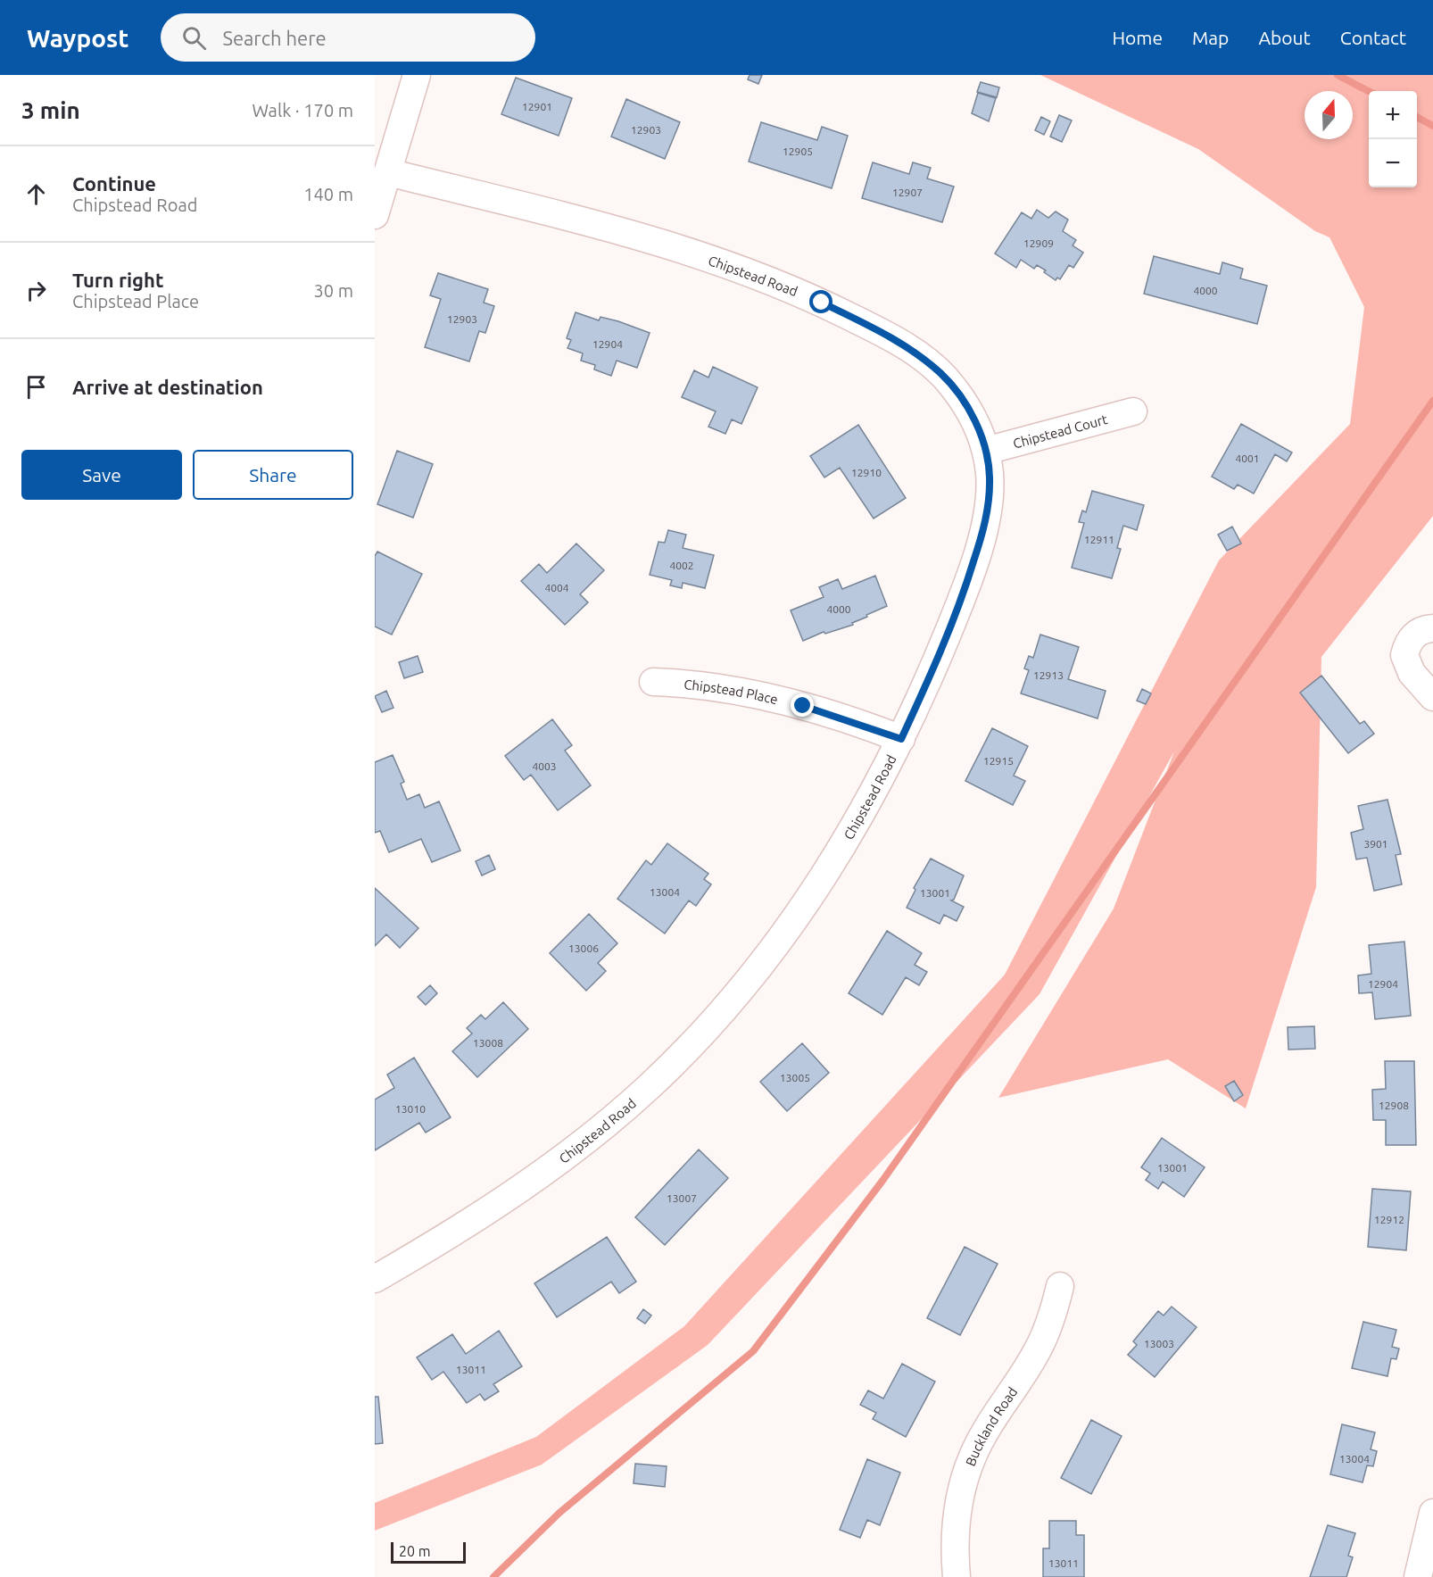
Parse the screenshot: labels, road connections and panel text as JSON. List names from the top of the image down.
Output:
{
  "streets": {
    "street": [
      "Chipstead Road",
      "Chipstead Court",
      "Chipstead Place",
      "Buckland Road"
    ]
  },
  "crossings": [
    ["Chipstead Road", "Chipstead Court"],
    ["Chipstead Road", "Chipstead Place"]
  ],
  "house_numbers": [
    "12901",
    "12903",
    "12905",
    "12907",
    "12909",
    "4000",
    "12903",
    "12904",
    "4001",
    "12910",
    "12911",
    "4002",
    "4004",
    "4000",
    "12913",
    "12915",
    "4003",
    "3901",
    "13004",
    "13001",
    "13006",
    "12904",
    "13008",
    "13005",
    "12908",
    "13010",
    "13001",
    "13007",
    "12912",
    "13003",
    "13011",
    "13004",
    "13011"
  ],
  "scale_bar": "20 m",
  "north": "top",
  "page": {
    "header": "Waypost",
    "search": "Search here",
    "nav": [
      "Home",
      "Map",
      "About",
      "Contact"
    ],
    "heading": ["3 min", "Walk · 170 m"],
    "map_buttons": ["+", "−"],
    "list": [
      ["Continue", "Chipstead Road", "140 m"],
      ["Turn right", "Chipstead Place", "30 m"],
      "Arrive at destination"
    ],
    "buttons": ["Save", "Share"],
    "scale": "20 m"
  }
}
